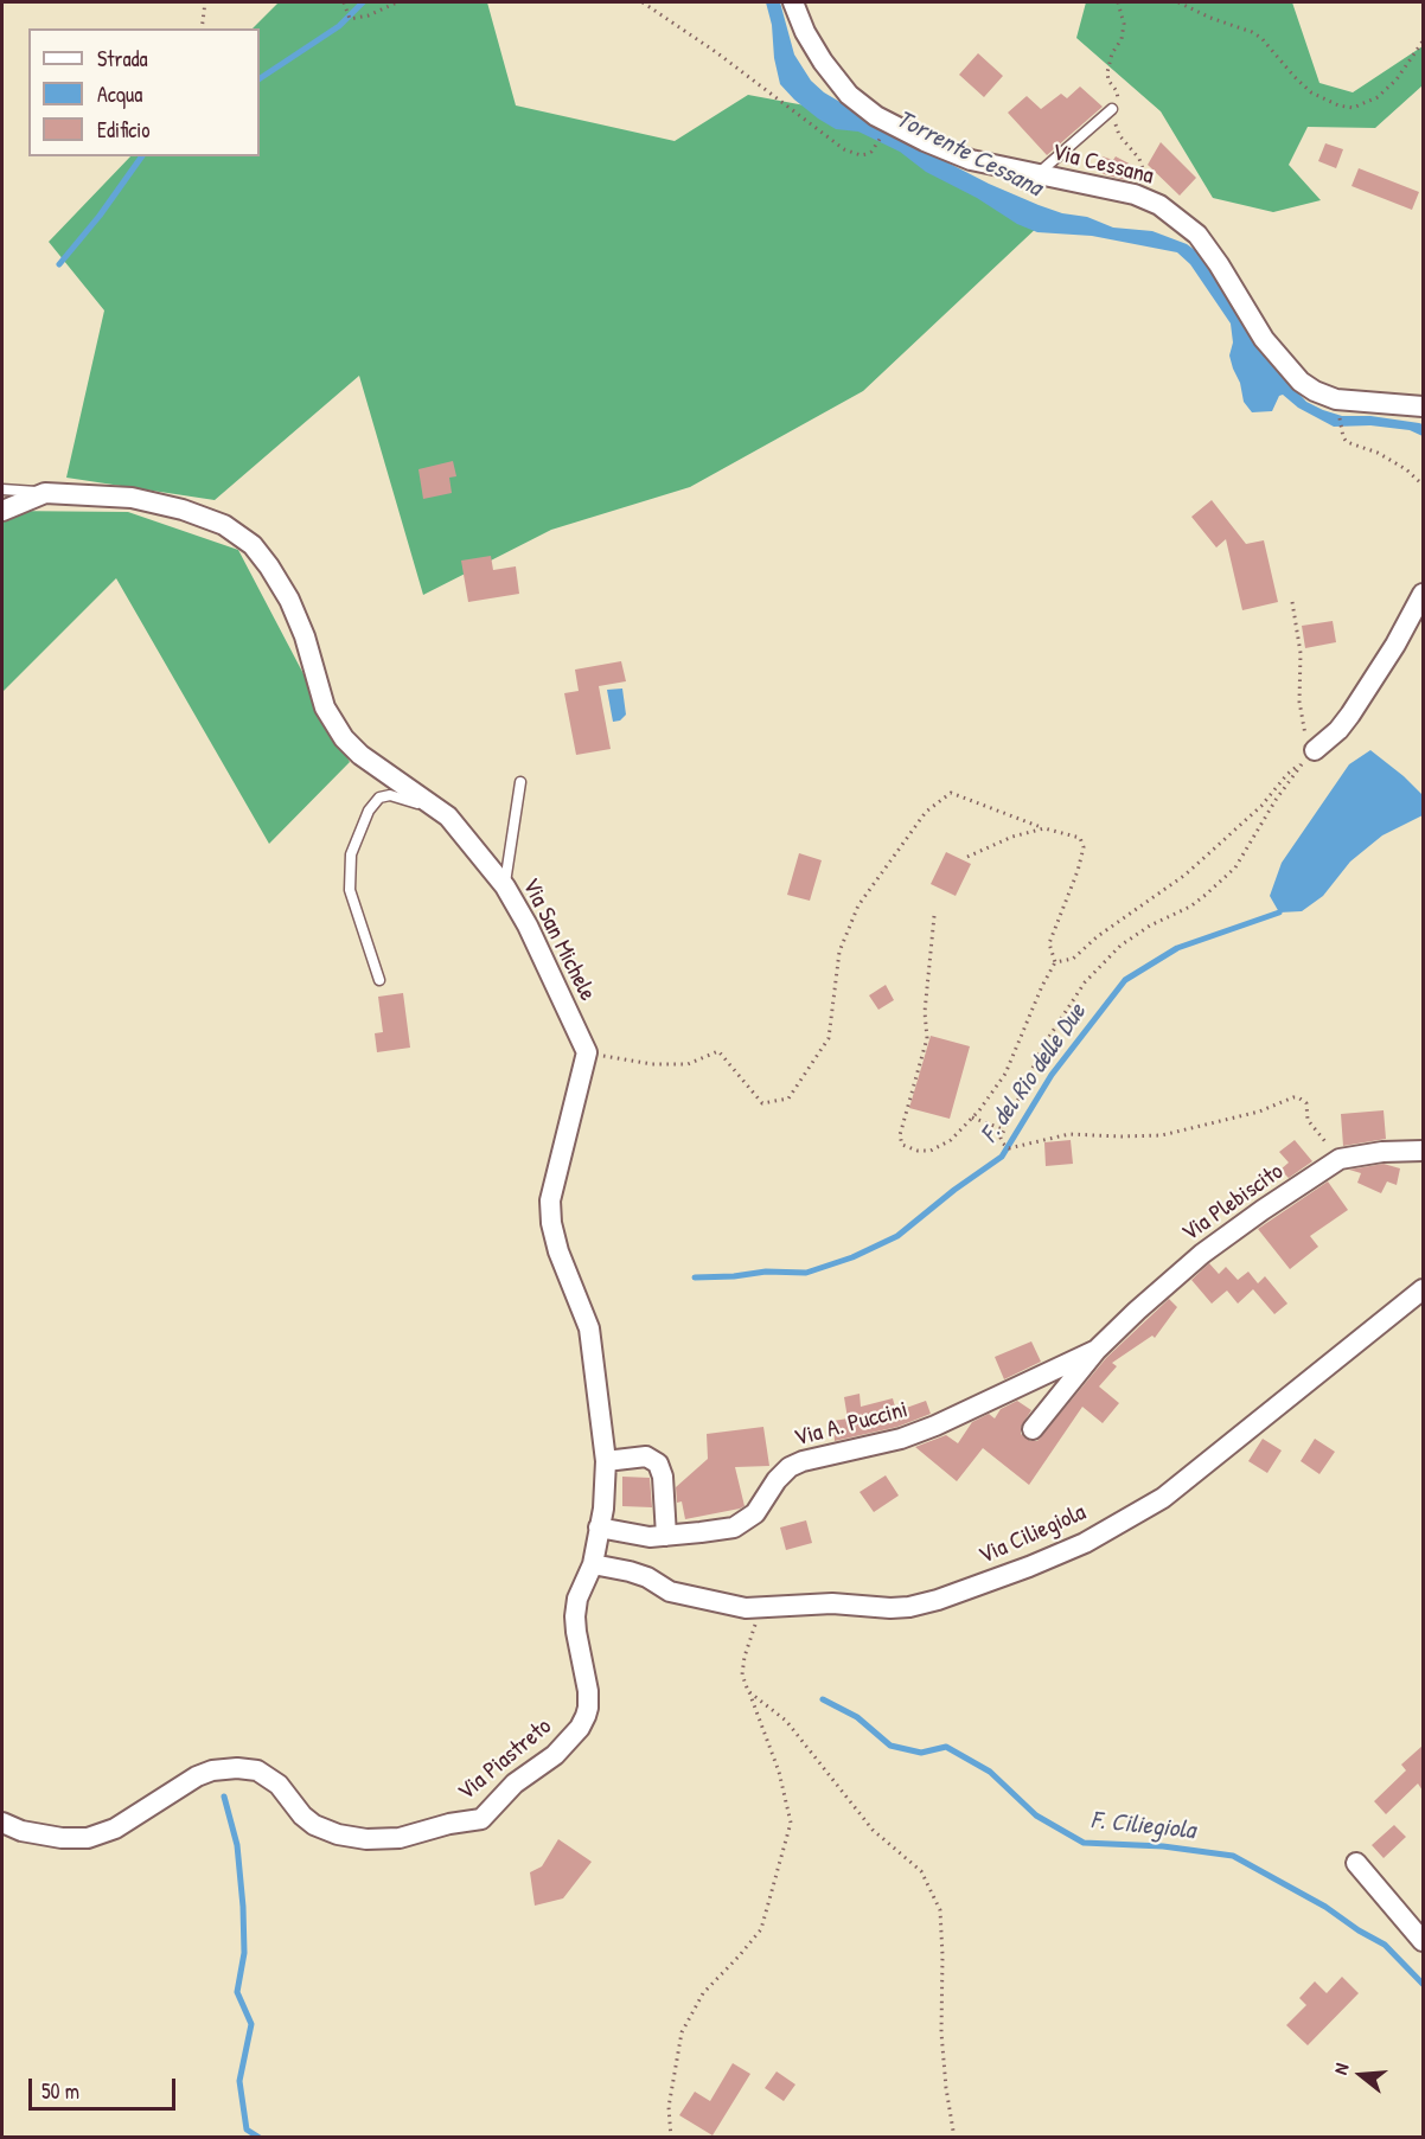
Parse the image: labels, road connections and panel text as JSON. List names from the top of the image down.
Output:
{
  "streets": {
    "street": [
      "Via Cessana",
      "Via San Michele",
      "Via Plebiscito",
      "Via A. Puccini",
      "Via Ciliegiola",
      "Via Piastreto"
    ]
  },
  "crossings": [
    ["Via Plebiscito", "Via A. Puccini"],
    ["Via A. Puccini", "Via Piastreto"],
    ["Via Ciliegiola", "Via Piastreto"]
  ],
  "water": ["Torrente Cessana", "F. del Rio delle Due", "F. Ciliegiola"],
  "legend": ["Strada", "Acqua", "Edificio"],
  "scale_bar": "50 m",
  "north": "left"
}
